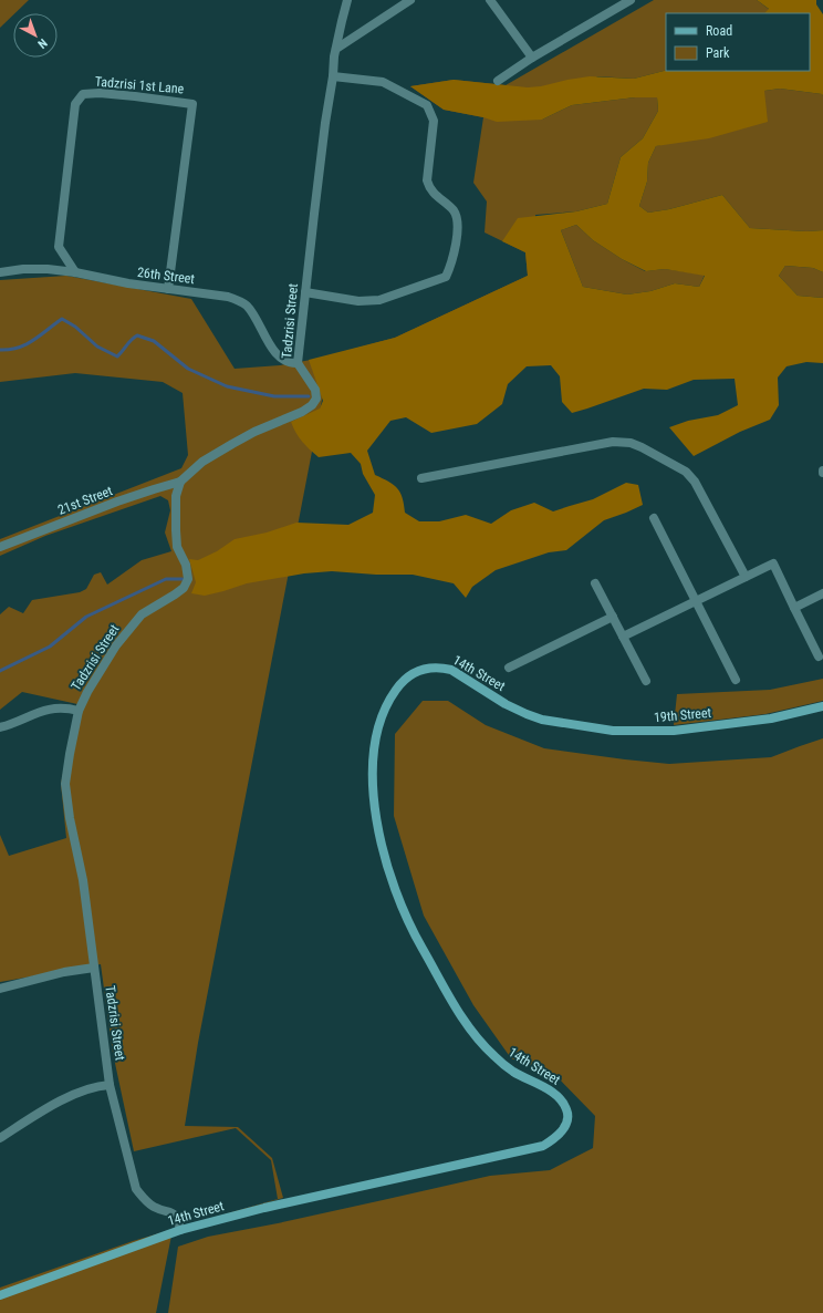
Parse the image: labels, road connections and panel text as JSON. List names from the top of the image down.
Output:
{
  "streets": {
    "street": [
      "Tadzrisi 1st Lane",
      "26th Street",
      "Tadzrisi Street",
      "21st Street",
      "14th Street",
      "19th Street"
    ]
  },
  "crossings": [
    ["Tadzrisi 1st Lane", "26th Street"],
    ["26th Street", "Tadzrisi Street"],
    ["Tadzrisi Street", "21st Street"],
    ["Tadzrisi Street", "14th Street"],
    ["14th Street", "19th Street"]
  ],
  "legend": ["Road", "Park"],
  "north": "bottom right"
}
